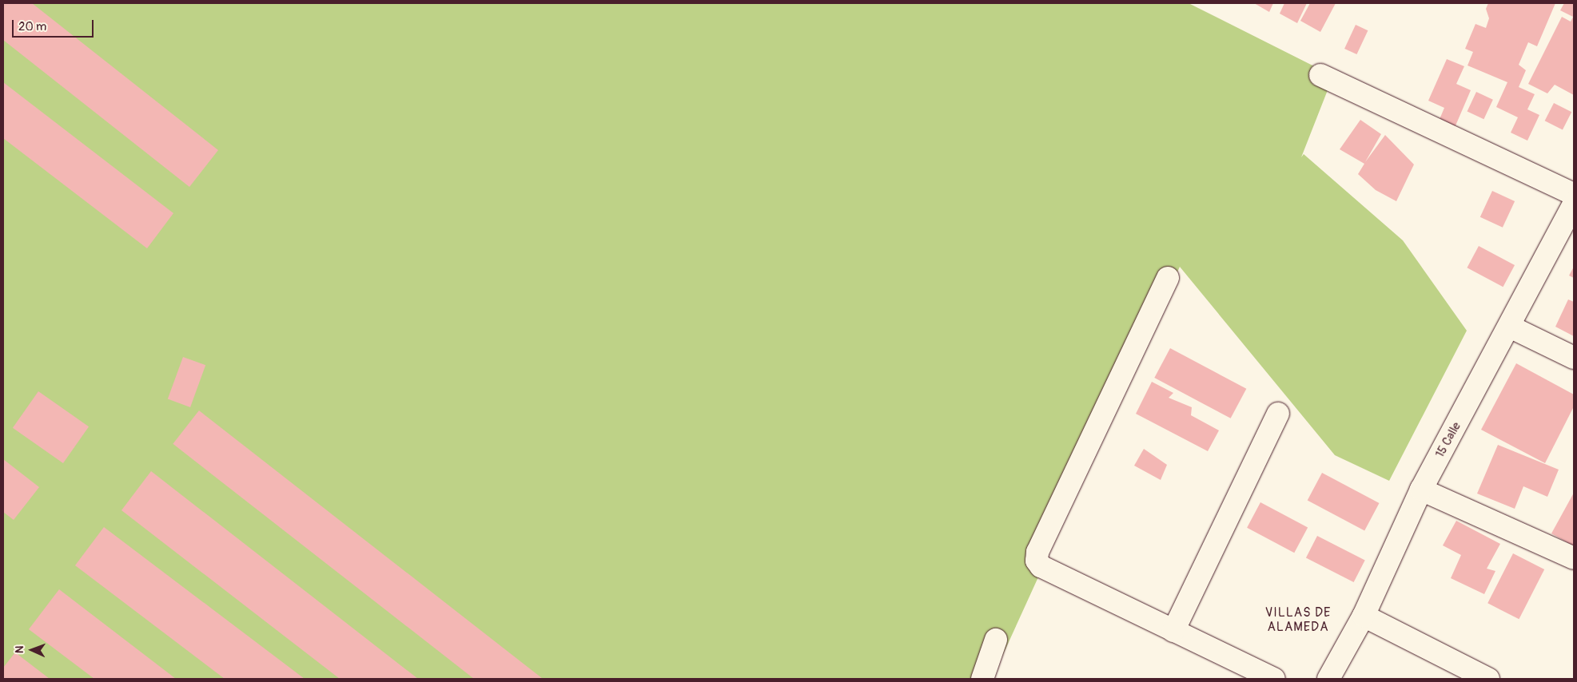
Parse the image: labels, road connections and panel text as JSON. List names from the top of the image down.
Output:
{
  "streets": {
    "street": ["15 Calle"]
  },
  "districts": ["VILLAS DE ALAMEDA"],
  "scale_bar": "20 m",
  "north": "left"
}
